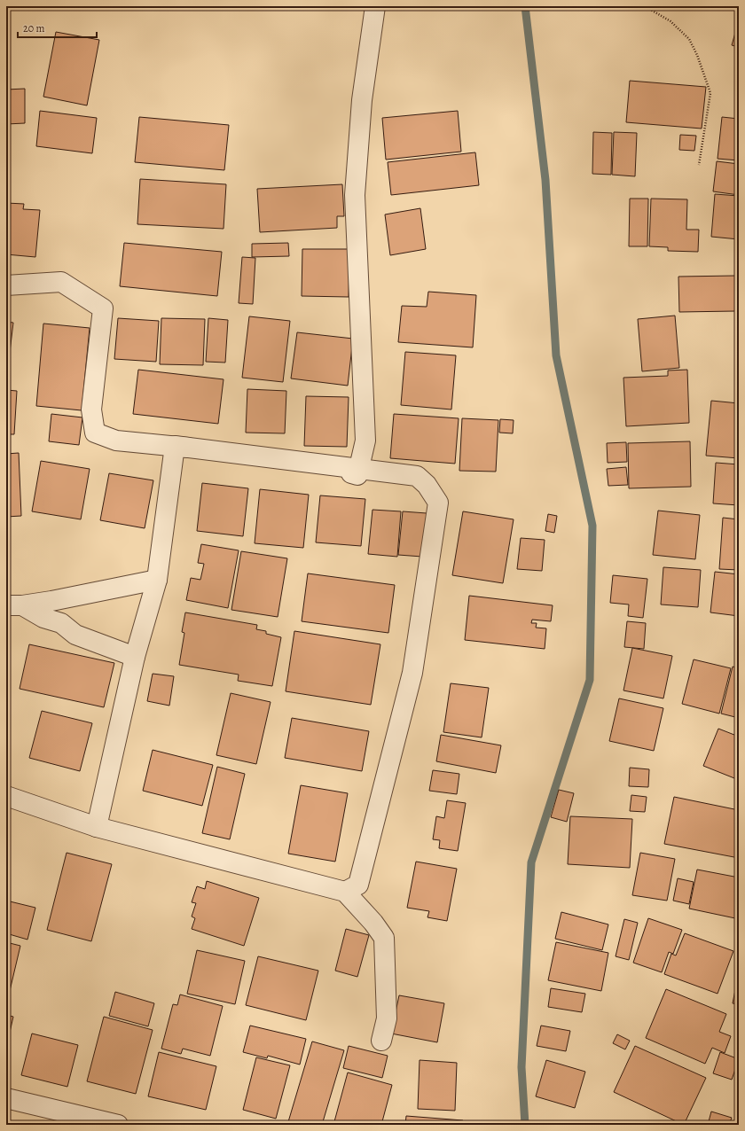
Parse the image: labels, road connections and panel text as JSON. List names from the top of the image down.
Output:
{
  "scale_bar": "20 m"
}
